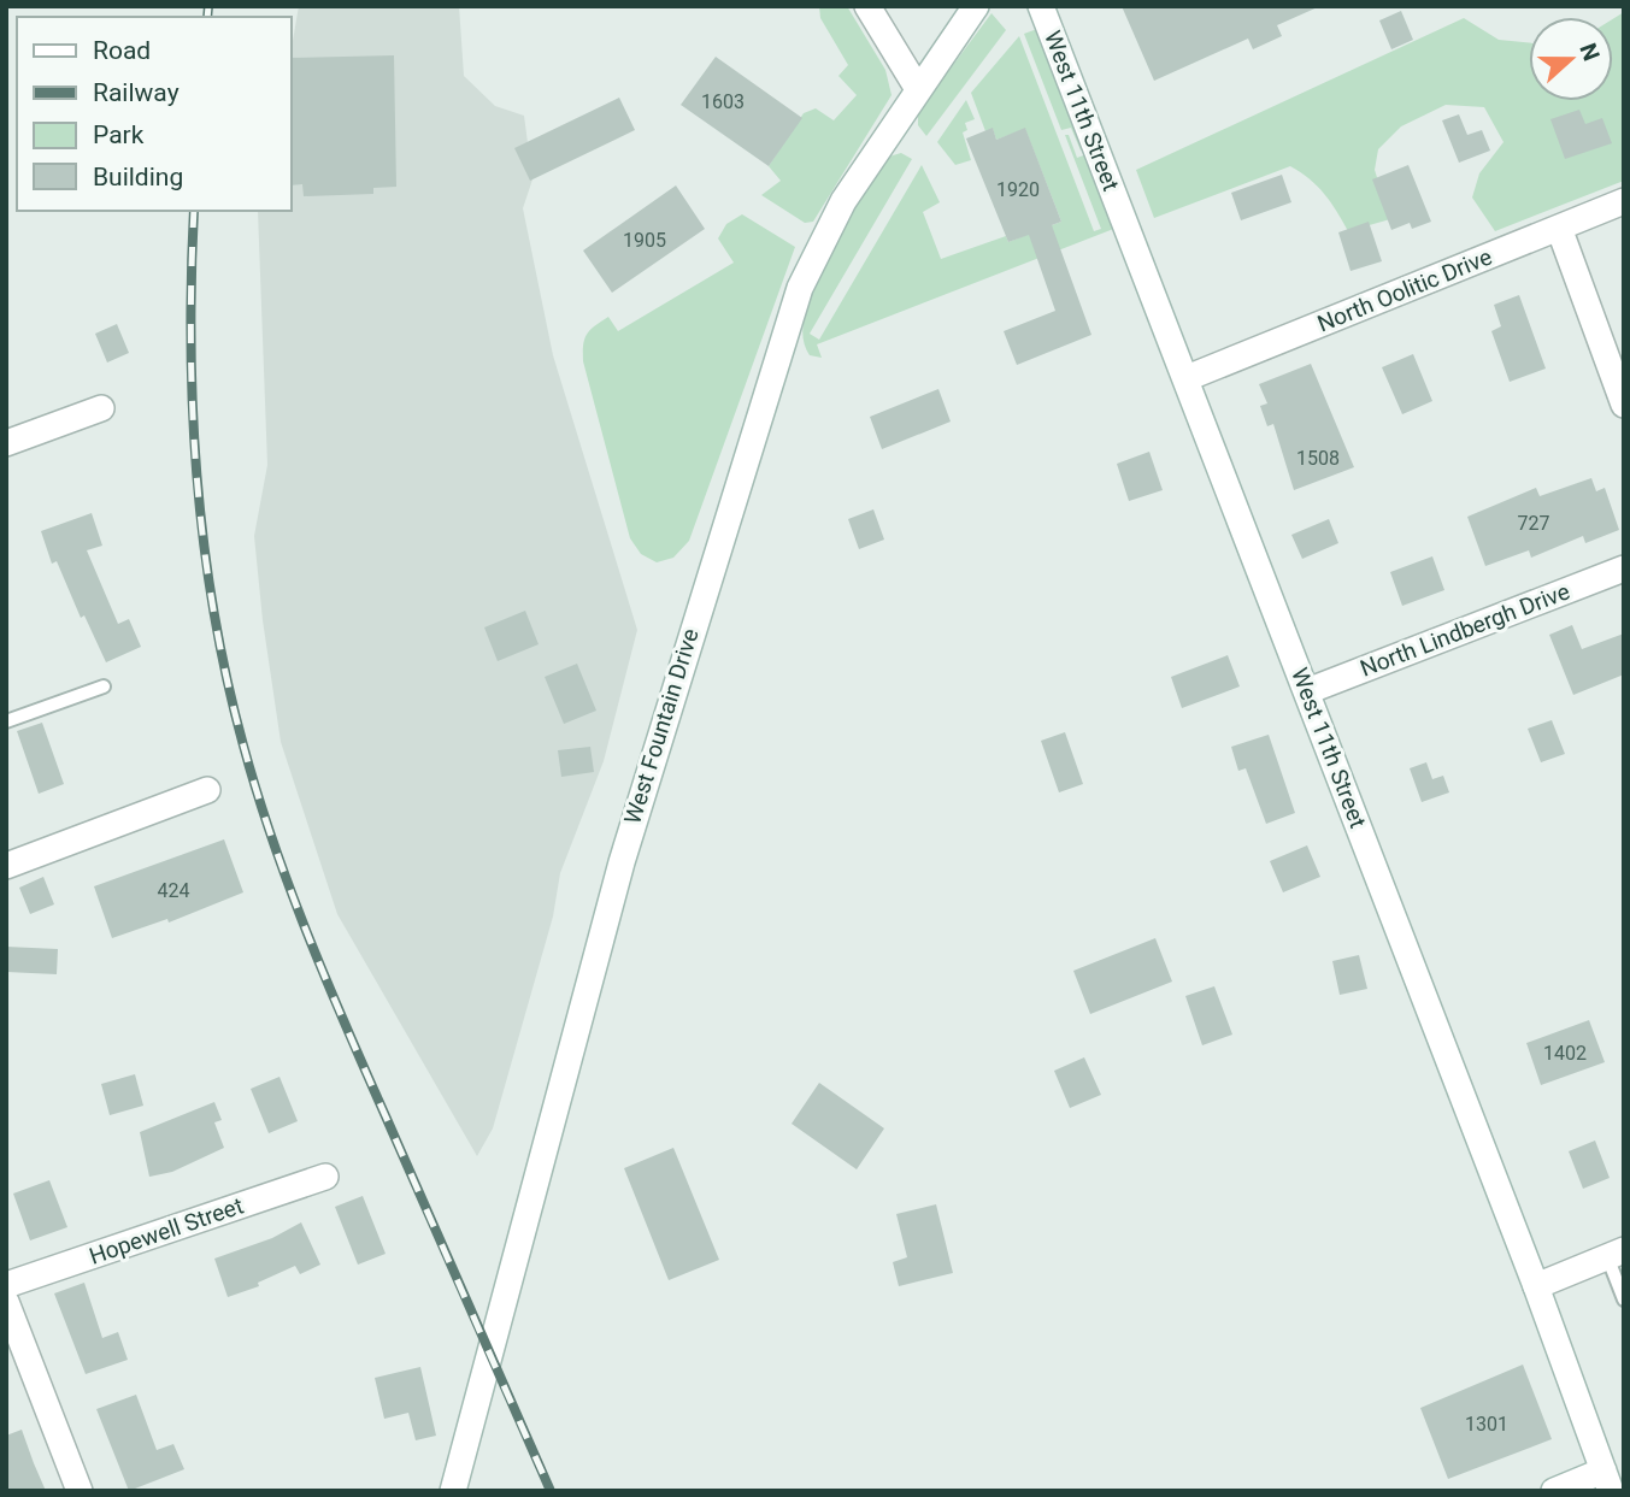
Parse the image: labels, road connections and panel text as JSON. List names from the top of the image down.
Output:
{
  "streets": {
    "street": [
      "West 11th Street",
      "North Oolitic Drive",
      "North Lindbergh Drive",
      "West Fountain Drive",
      "Hopewell Street"
    ]
  },
  "crossings": [
    ["West 11th Street", "North Oolitic Drive"],
    ["West 11th Street", "North Lindbergh Drive"]
  ],
  "house_numbers": [
    "1603",
    "1920",
    "1905",
    "1508",
    "727",
    "424",
    "1402",
    "1301"
  ],
  "legend": [
    "Road",
    "Railway",
    "Park",
    "Building"
  ],
  "north": "right"
}
